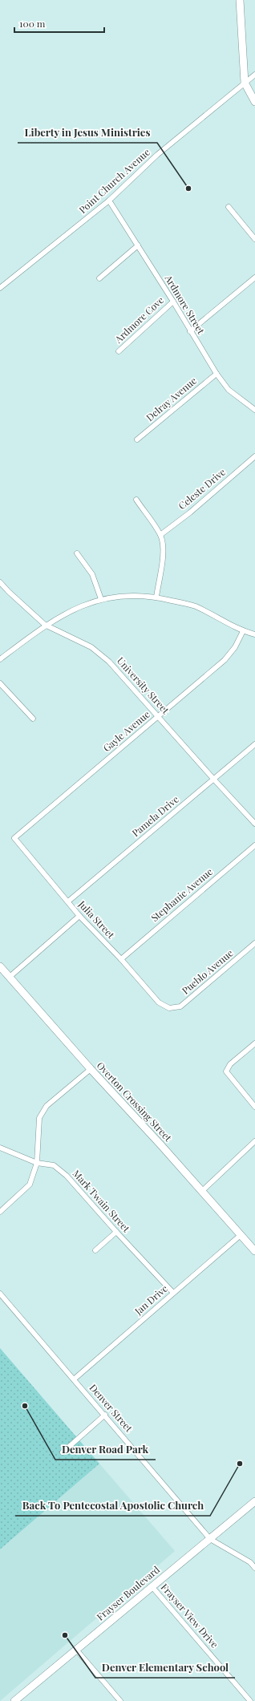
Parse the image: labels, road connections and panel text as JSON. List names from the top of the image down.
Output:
{
  "streets": {
    "street": [
      "Point Church Avenue",
      "Ardmore Street",
      "Ardmore Cove",
      "Delray Avenue",
      "Celeste Drive",
      "University Street",
      "Gayle Avenue",
      "Pamela Drive",
      "Stephanie Avenue",
      "Julia Street",
      "Pueblo Avenue",
      "Overton Crossing Street",
      "Mark Twain Street",
      "Jan Drive",
      "Denver Street",
      "Frayser Boulevard",
      "Frayser View Drive"
    ]
  },
  "crossings": [
    ["Point Church Avenue", "Ardmore Street"],
    ["Ardmore Street", "Ardmore Cove"],
    ["Ardmore Street", "Delray Avenue"],
    ["University Street", "Gayle Avenue"],
    ["University Street", "Pamela Drive"],
    ["Gayle Avenue", "Julia Street"],
    ["Pamela Drive", "Julia Street"],
    ["Stephanie Avenue", "Julia Street"],
    ["Julia Street", "Pueblo Avenue"],
    ["Overton Crossing Street", "Jan Drive"],
    ["Mark Twain Street", "Jan Drive"],
    ["Jan Drive", "Denver Street"],
    ["Denver Street", "Frayser Boulevard"],
    ["Frayser Boulevard", "Frayser View Drive"]
  ],
  "places": [
    "Liberty in Jesus Ministries",
    "Denver Road Park",
    "Back To Pentecostal Apostolic Church",
    "Denver Elementary School"
  ],
  "scale_bar": "100 m"
}
